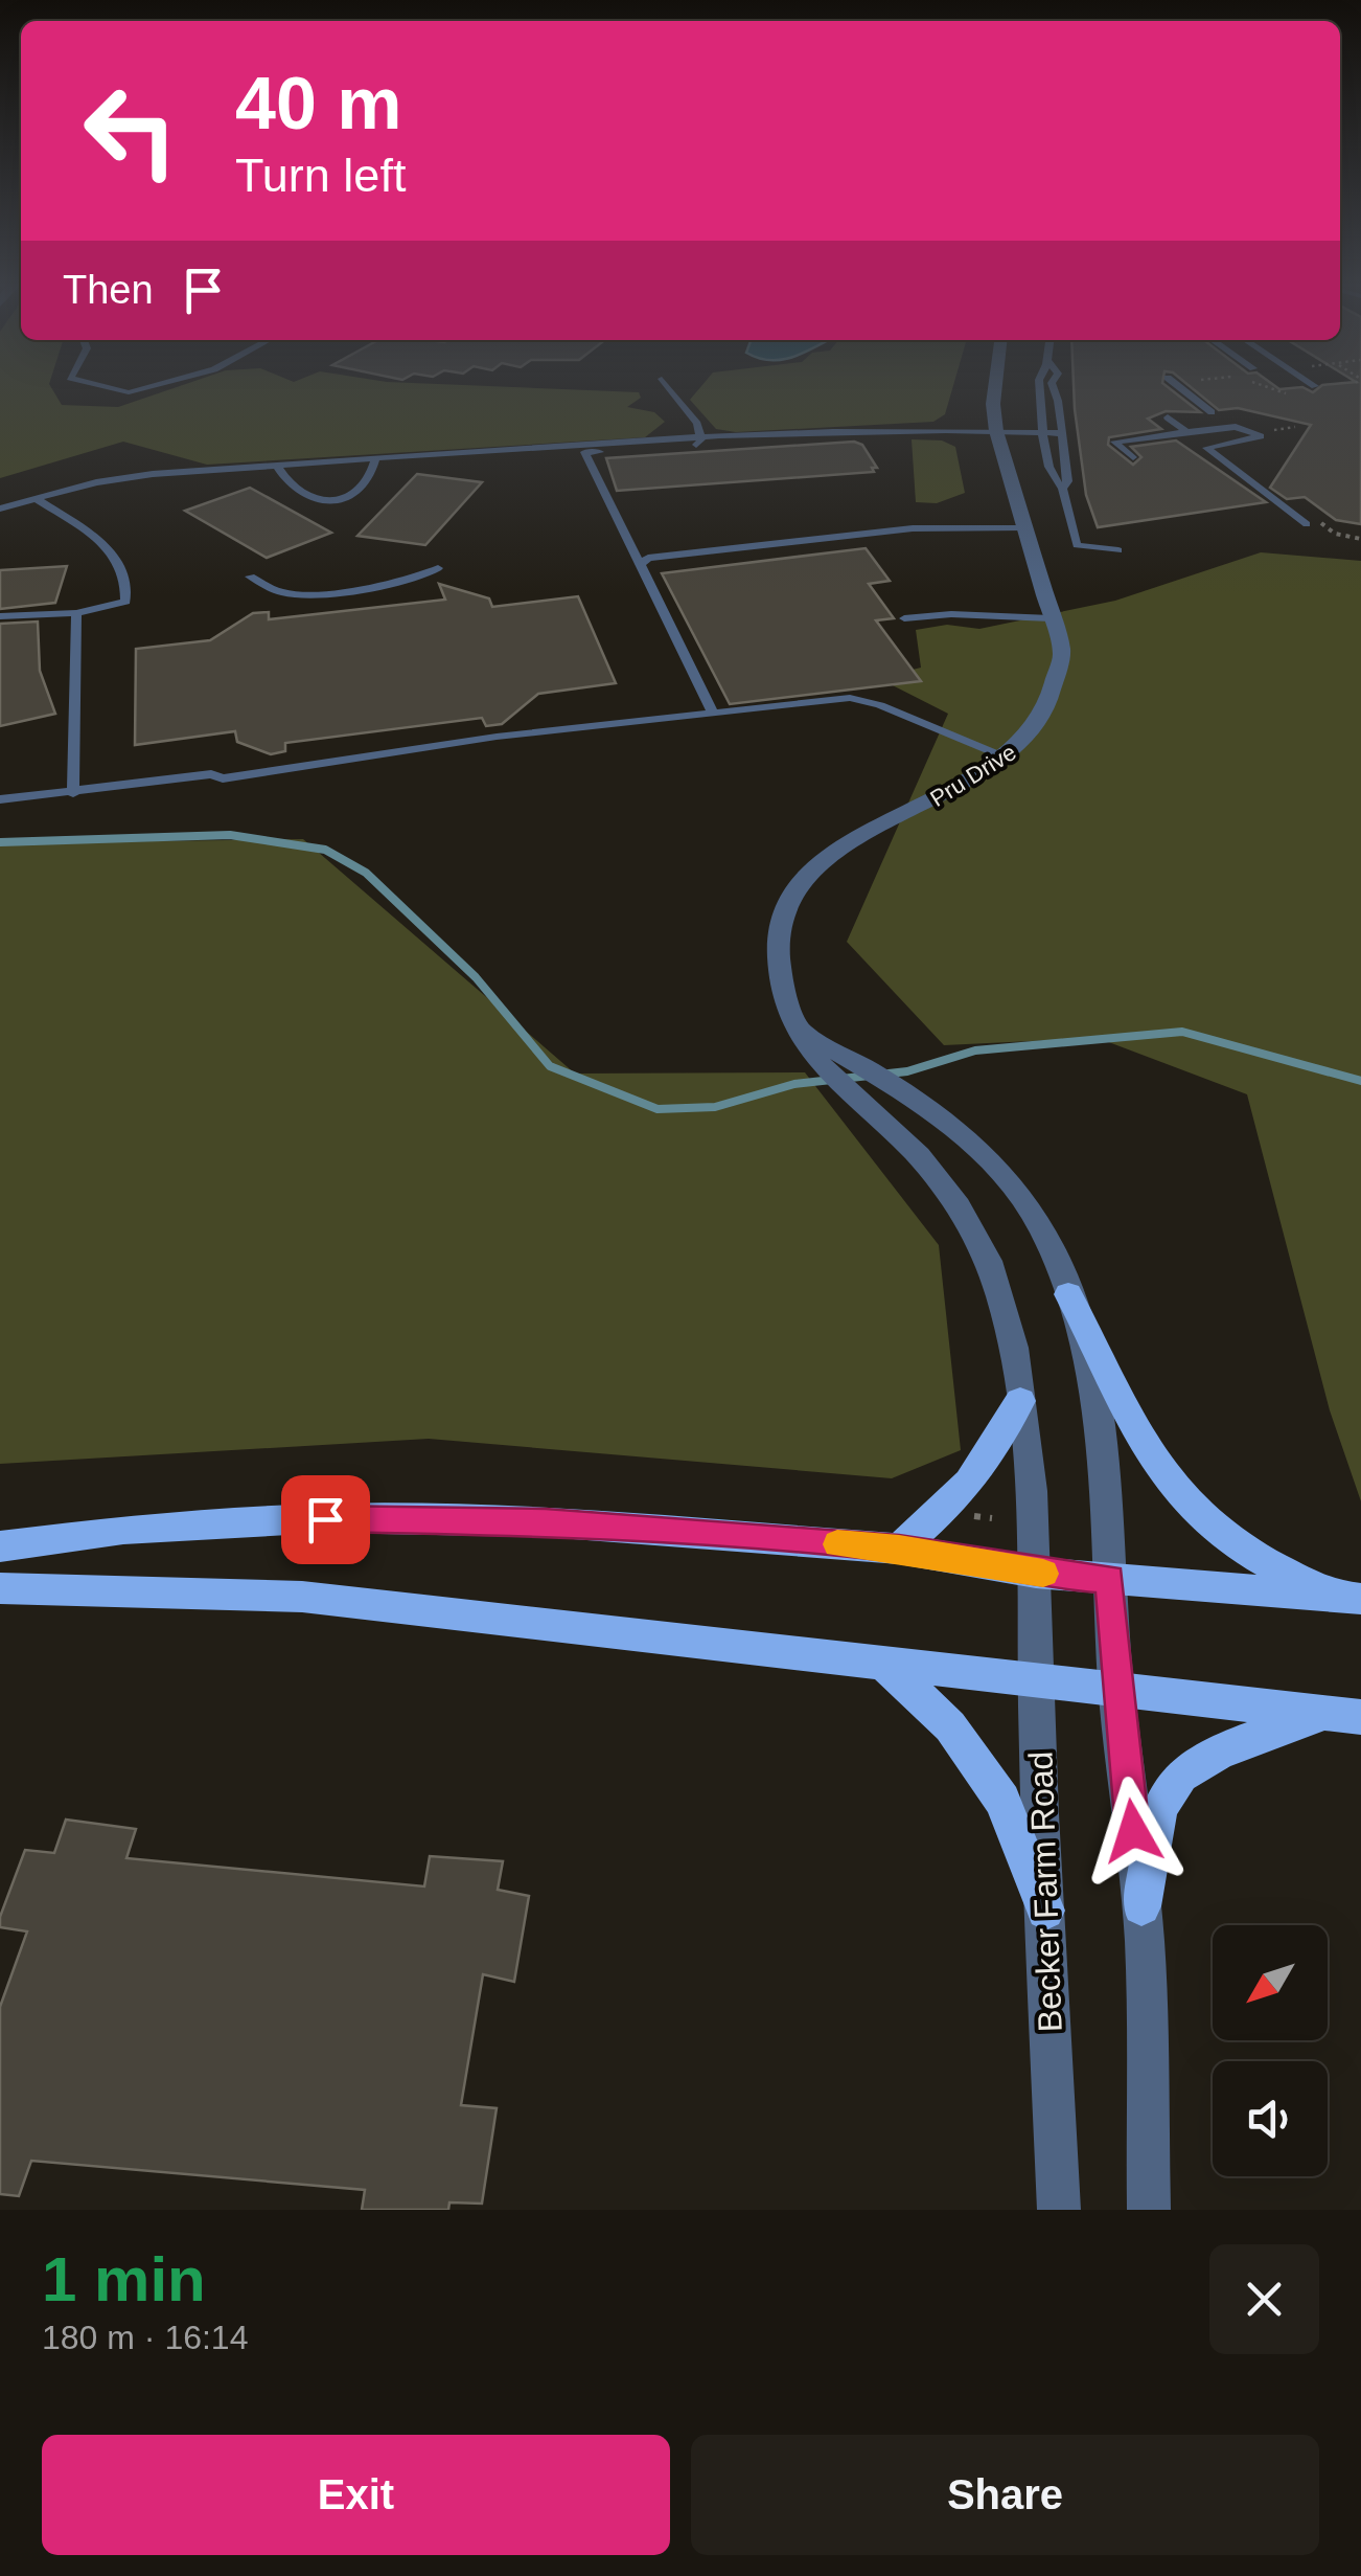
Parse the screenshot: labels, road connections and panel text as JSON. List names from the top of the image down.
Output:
{
  "streets": {
    "street": ["Pru Drive", "Becker Farm Road"]
  },
  "crossings": [
    ["Pru Drive", "Becker Farm Road"]
  ],
  "north": "bottom left",
  "page": {
    "turn": ["40 m", "Turn left"],
    "then": "Then",
    "heading": ["1 min", "180 m · 16:14"],
    "buttons": ["Exit", "Share"]
  }
}
